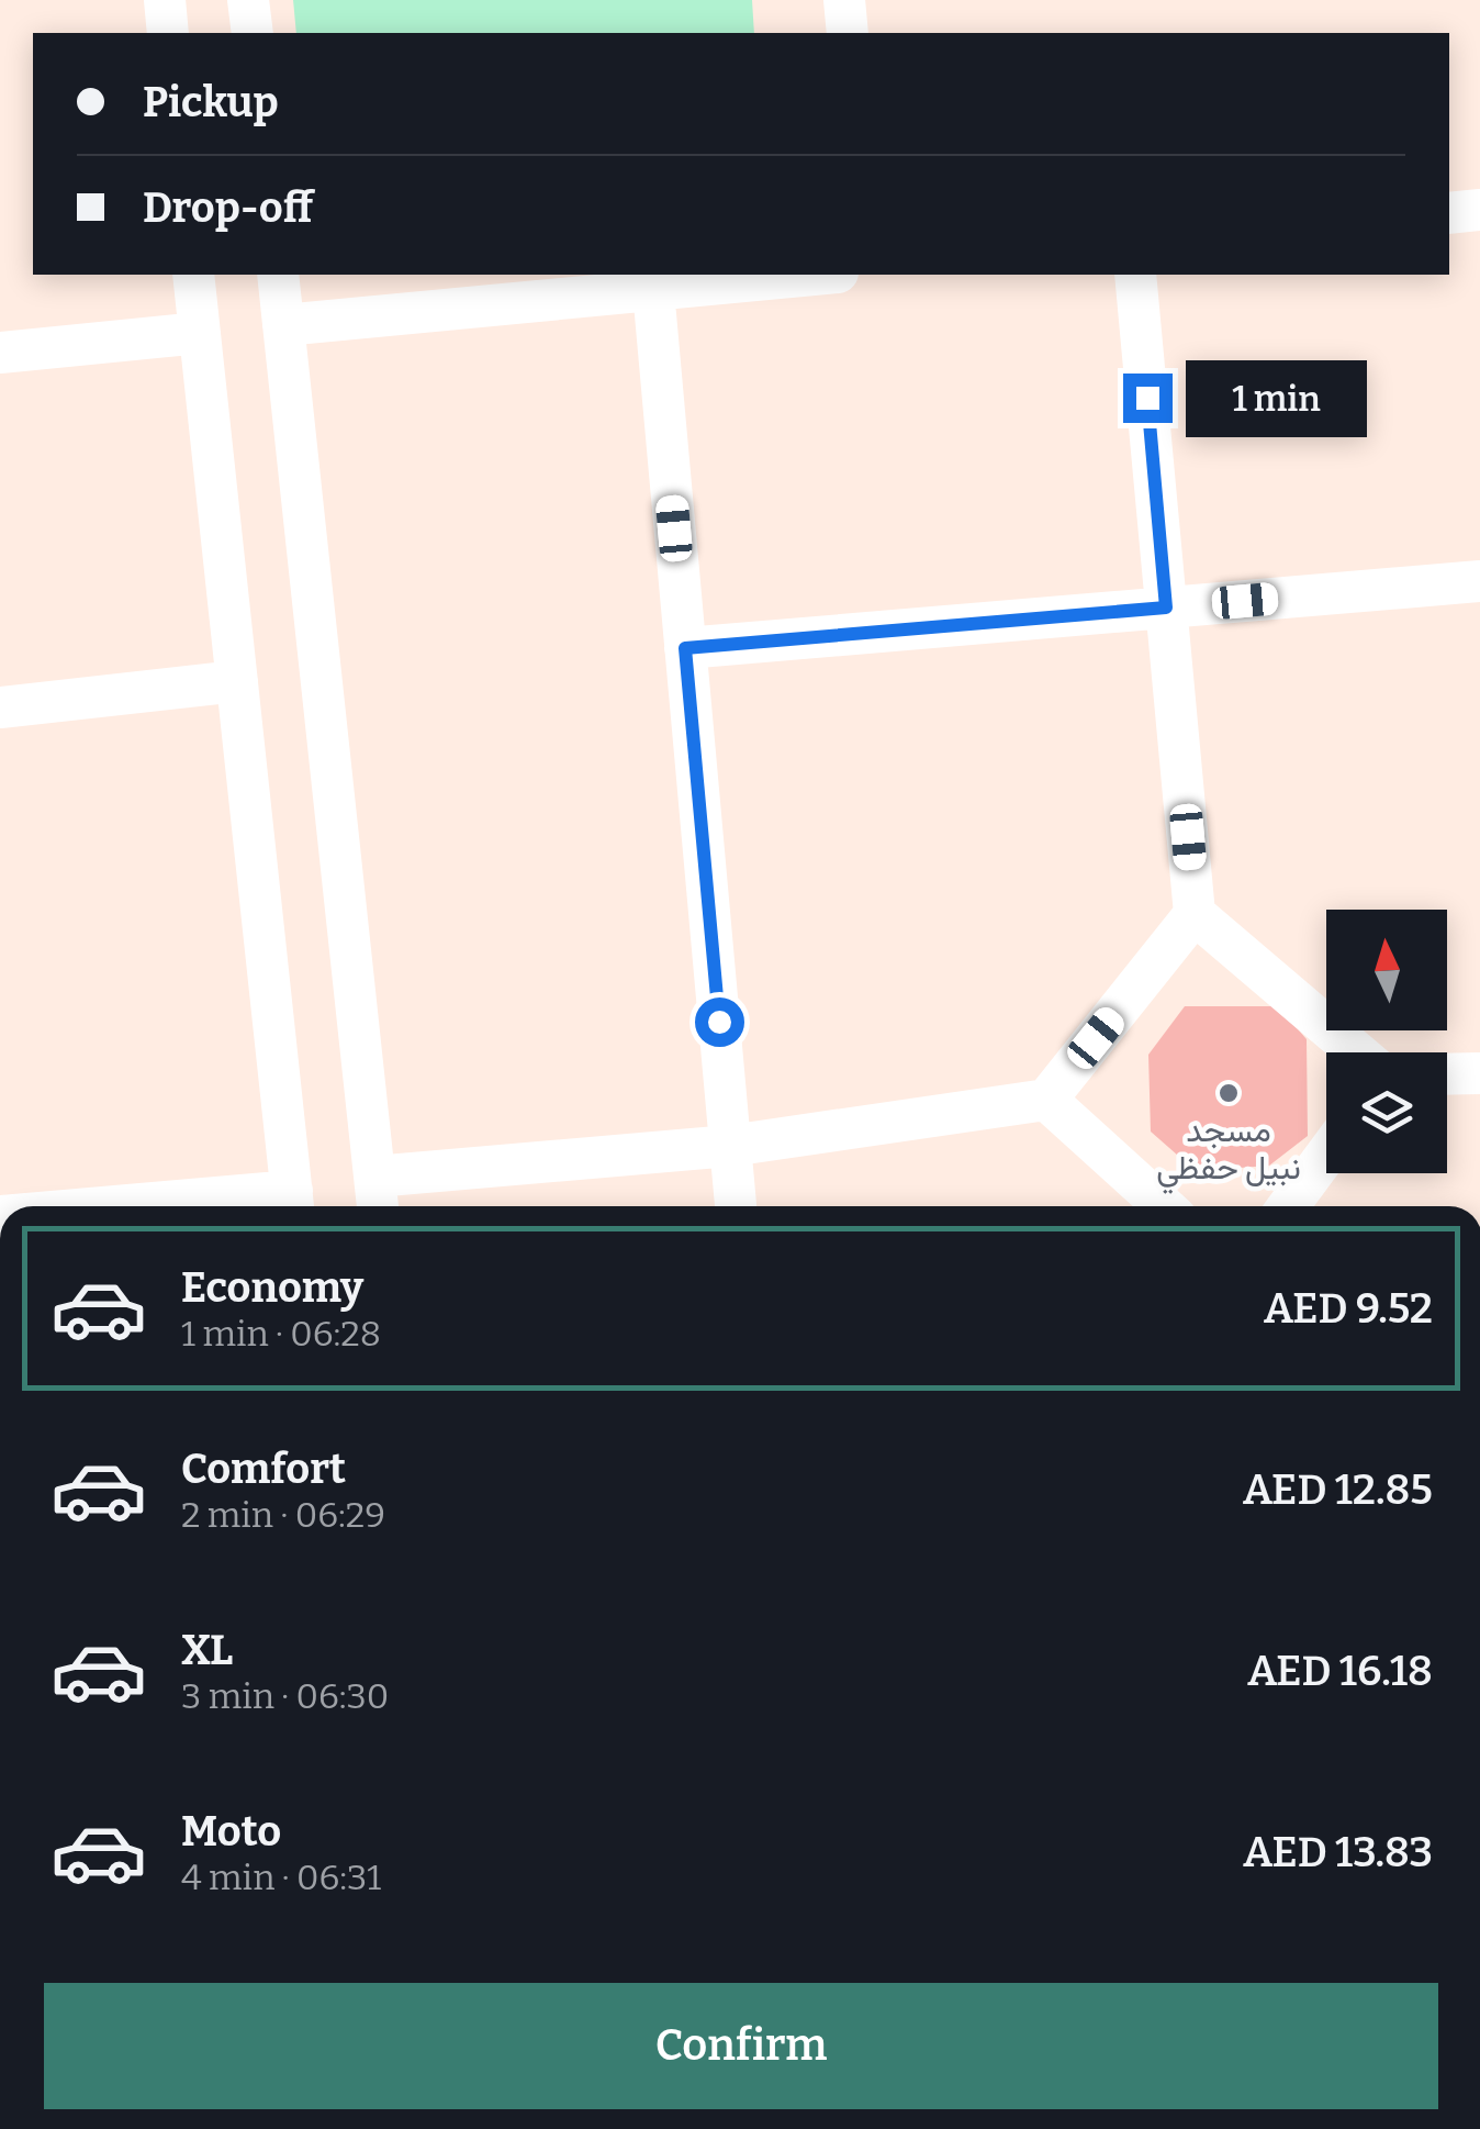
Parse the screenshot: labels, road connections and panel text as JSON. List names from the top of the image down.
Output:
{
  "places": ["مسجد نبيل حفظي"],
  "north": "top",
  "page": {
    "banner": ["Pickup", "Drop-off"],
    "bubble": "1 min",
    "list": [
      {
        "name": "Economy",
        "note": "1 min · 06:28",
        "value": "AED 9.52"
      },
      {
        "name": "Comfort",
        "note": "2 min · 06:29",
        "value": "AED 12.85"
      },
      {
        "name": "XL",
        "note": "3 min · 06:30",
        "value": "AED 16.18"
      },
      {
        "name": "Moto",
        "note": "4 min · 06:31",
        "value": "AED 13.83"
      }
    ],
    "buttons": "Confirm"
  }
}
